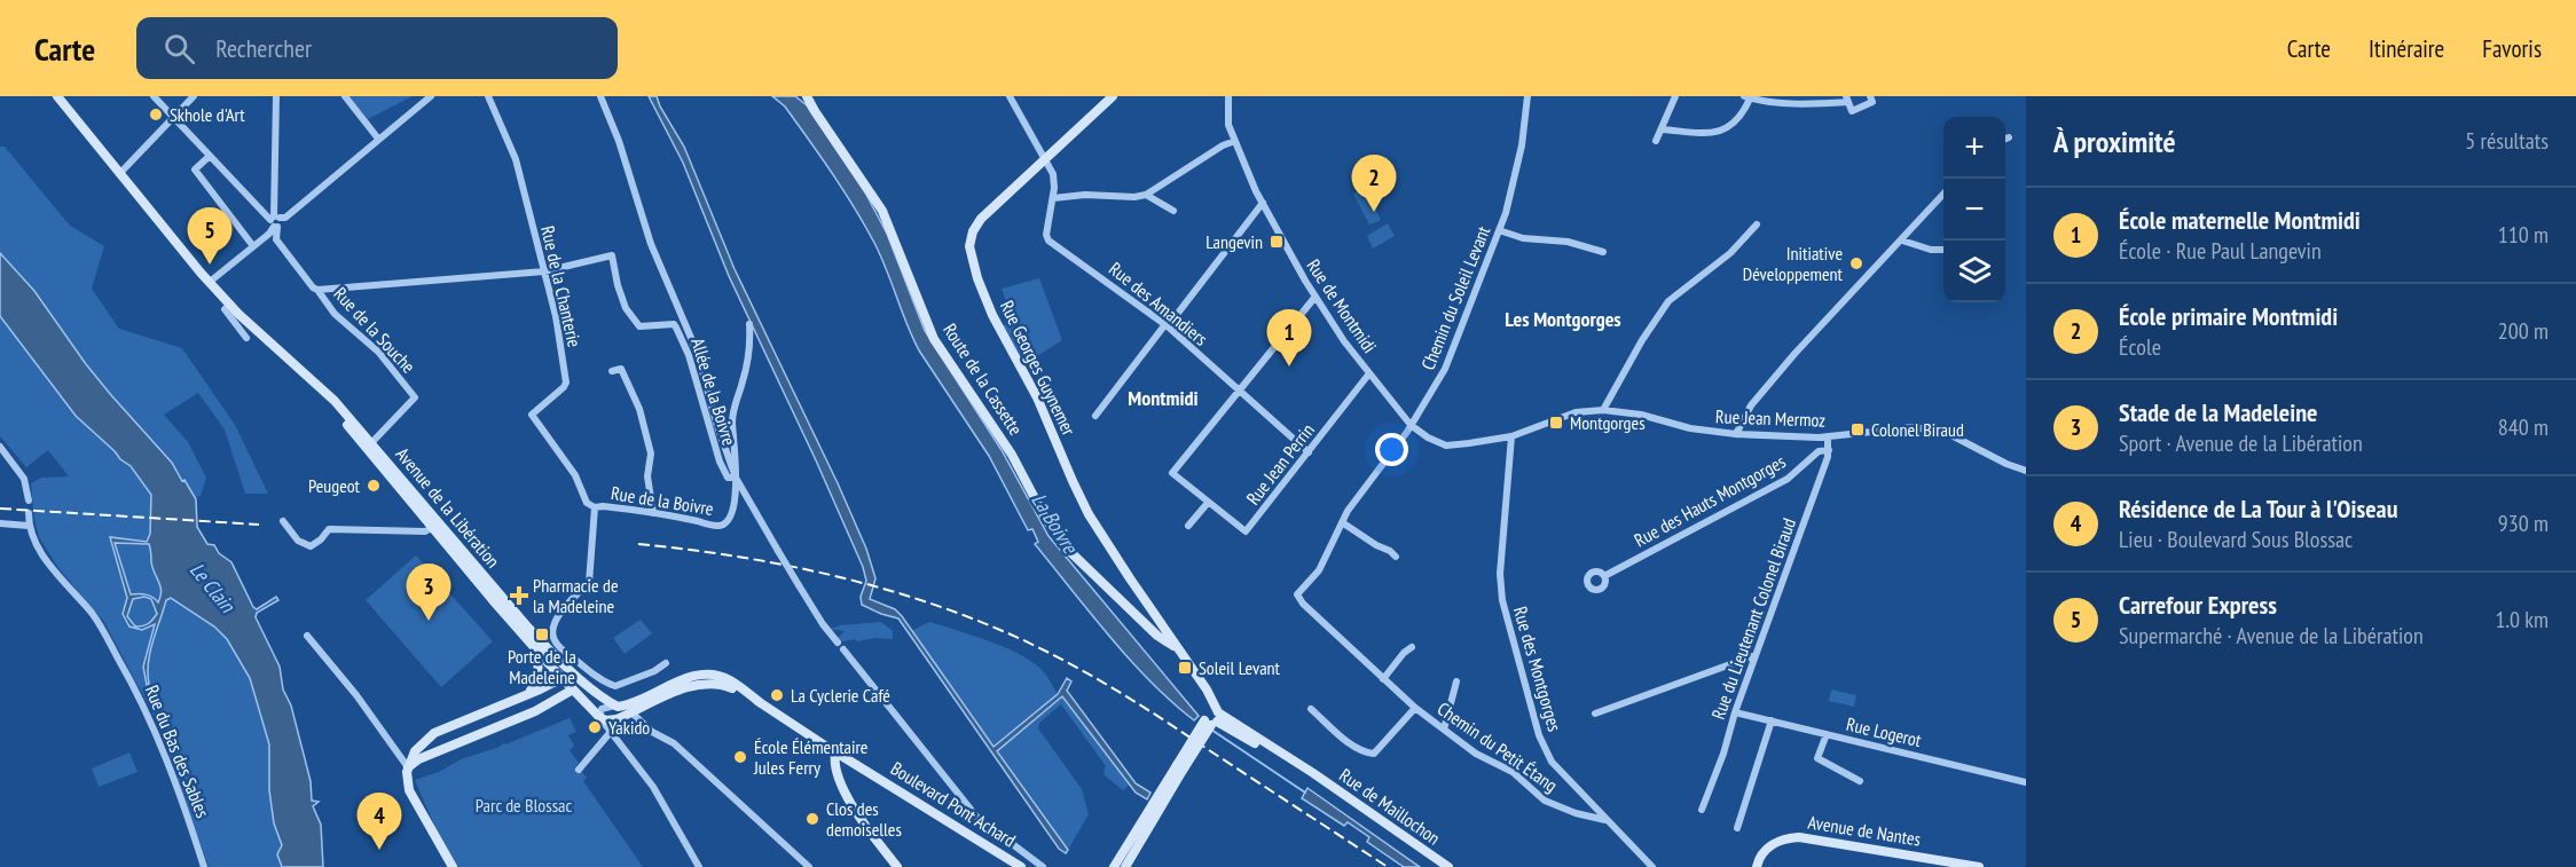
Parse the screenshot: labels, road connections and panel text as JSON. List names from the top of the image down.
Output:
{
  "streets": {
    "main road": [
      "Rue Georges Guynemer",
      "Route de la Cassette",
      "Avenue de la Libération",
      "Boulevard Pont Achard",
      "Rue de Maillochon",
      "Avenue de Nantes"
    ],
    "street": [
      "Rue de la Chanterie",
      "Chemin du Soleil Levant",
      "Rue des Amandiers",
      "Rue de Montmidi",
      "Rue de la Souche",
      "Allée de la Boivre",
      "Rue Jean Mermoz",
      "Rue Jean Perrin",
      "Rue de la Boivre",
      "Rue des Hauts Montgorges",
      "Rue du Lieutenant Colonel Biraud",
      "Rue des Montgorges",
      "Rue Logerot",
      "Chemin du Petit Étang",
      "Rue du Bas des Sables"
    ]
  },
  "crossings": [
    ["Rue de la Chanterie", "Allée de la Boivre"],
    ["Rue de la Chanterie", "Rue de la Boivre"],
    ["Chemin du Soleil Levant", "Rue de Montmidi"],
    ["Chemin du Soleil Levant", "Chemin du Petit Étang"],
    ["Rue des Amandiers", "Rue Georges Guynemer"],
    ["Rue des Amandiers", "Rue Jean Perrin"],
    ["Rue de Montmidi", "Rue Jean Mermoz"],
    ["Rue de Montmidi", "Rue Jean Perrin"],
    ["Rue de Montmidi", "Rue des Montgorges"],
    ["Rue de la Souche", "Avenue de la Libération"],
    ["Rue Georges Guynemer", "Route de la Cassette"],
    ["Rue Georges Guynemer", "Rue de Maillochon"],
    ["Allée de la Boivre", "Rue de la Boivre"],
    ["Rue Jean Mermoz", "Rue du Lieutenant Colonel Biraud"],
    ["Rue Jean Mermoz", "Rue des Montgorges"],
    ["Rue des Hauts Montgorges", "Rue du Lieutenant Colonel Biraud"],
    ["Avenue de la Libération", "Boulevard Pont Achard"],
    ["Rue du Lieutenant Colonel Biraud", "Rue Logerot"],
    ["Rue des Montgorges", "Chemin du Petit Étang"]
  ],
  "districts": ["Les Montgorges", "Montmidi"],
  "water": ["La Boivre", "Le Clain"],
  "parks": ["Parc de Blossac"],
  "places": {
    "other": [
      "Skhole d'Art",
      "Initiative Développement",
      "Peugeot",
      "La Cyclerie Café",
      "Yakido",
      "École Élémentaire Jules Ferry",
      "Clos des demoiselles"
    ],
    "transit": [
      "Langevin",
      "Montgorges",
      "Colonel Biraud",
      "Porte de la Madeleine",
      "Soleil Levant"
    ],
    "health": ["Pharmacie de la Madeleine"]
  },
  "page": {
    "header": "Carte",
    "search": "Rechercher",
    "nav": ["Carte", "Itinéraire", "Favoris"],
    "heading": ["À proximité", "5 résultats"],
    "map_buttons": ["+", "−"],
    "pins": [
      "2",
      "5",
      "1",
      "3",
      "4"
    ],
    "list": [
      {
        "mark": "1",
        "name": "École maternelle Montmidi",
        "note": "École · Rue Paul Langevin",
        "value": "110 m"
      },
      {
        "mark": "2",
        "name": "École primaire Montmidi",
        "note": "École",
        "value": "200 m"
      },
      {
        "mark": "3",
        "name": "Stade de la Madeleine",
        "note": "Sport · Avenue de la Libération",
        "value": "840 m"
      },
      {
        "mark": "4",
        "name": "Résidence de La Tour à l'Oiseau",
        "note": "Lieu · Boulevard Sous Blossac",
        "value": "930 m"
      },
      {
        "mark": "5",
        "name": "Carrefour Express",
        "note": "Supermarché · Avenue de la Libération",
        "value": "1.0 km"
      }
    ]
  }
}
